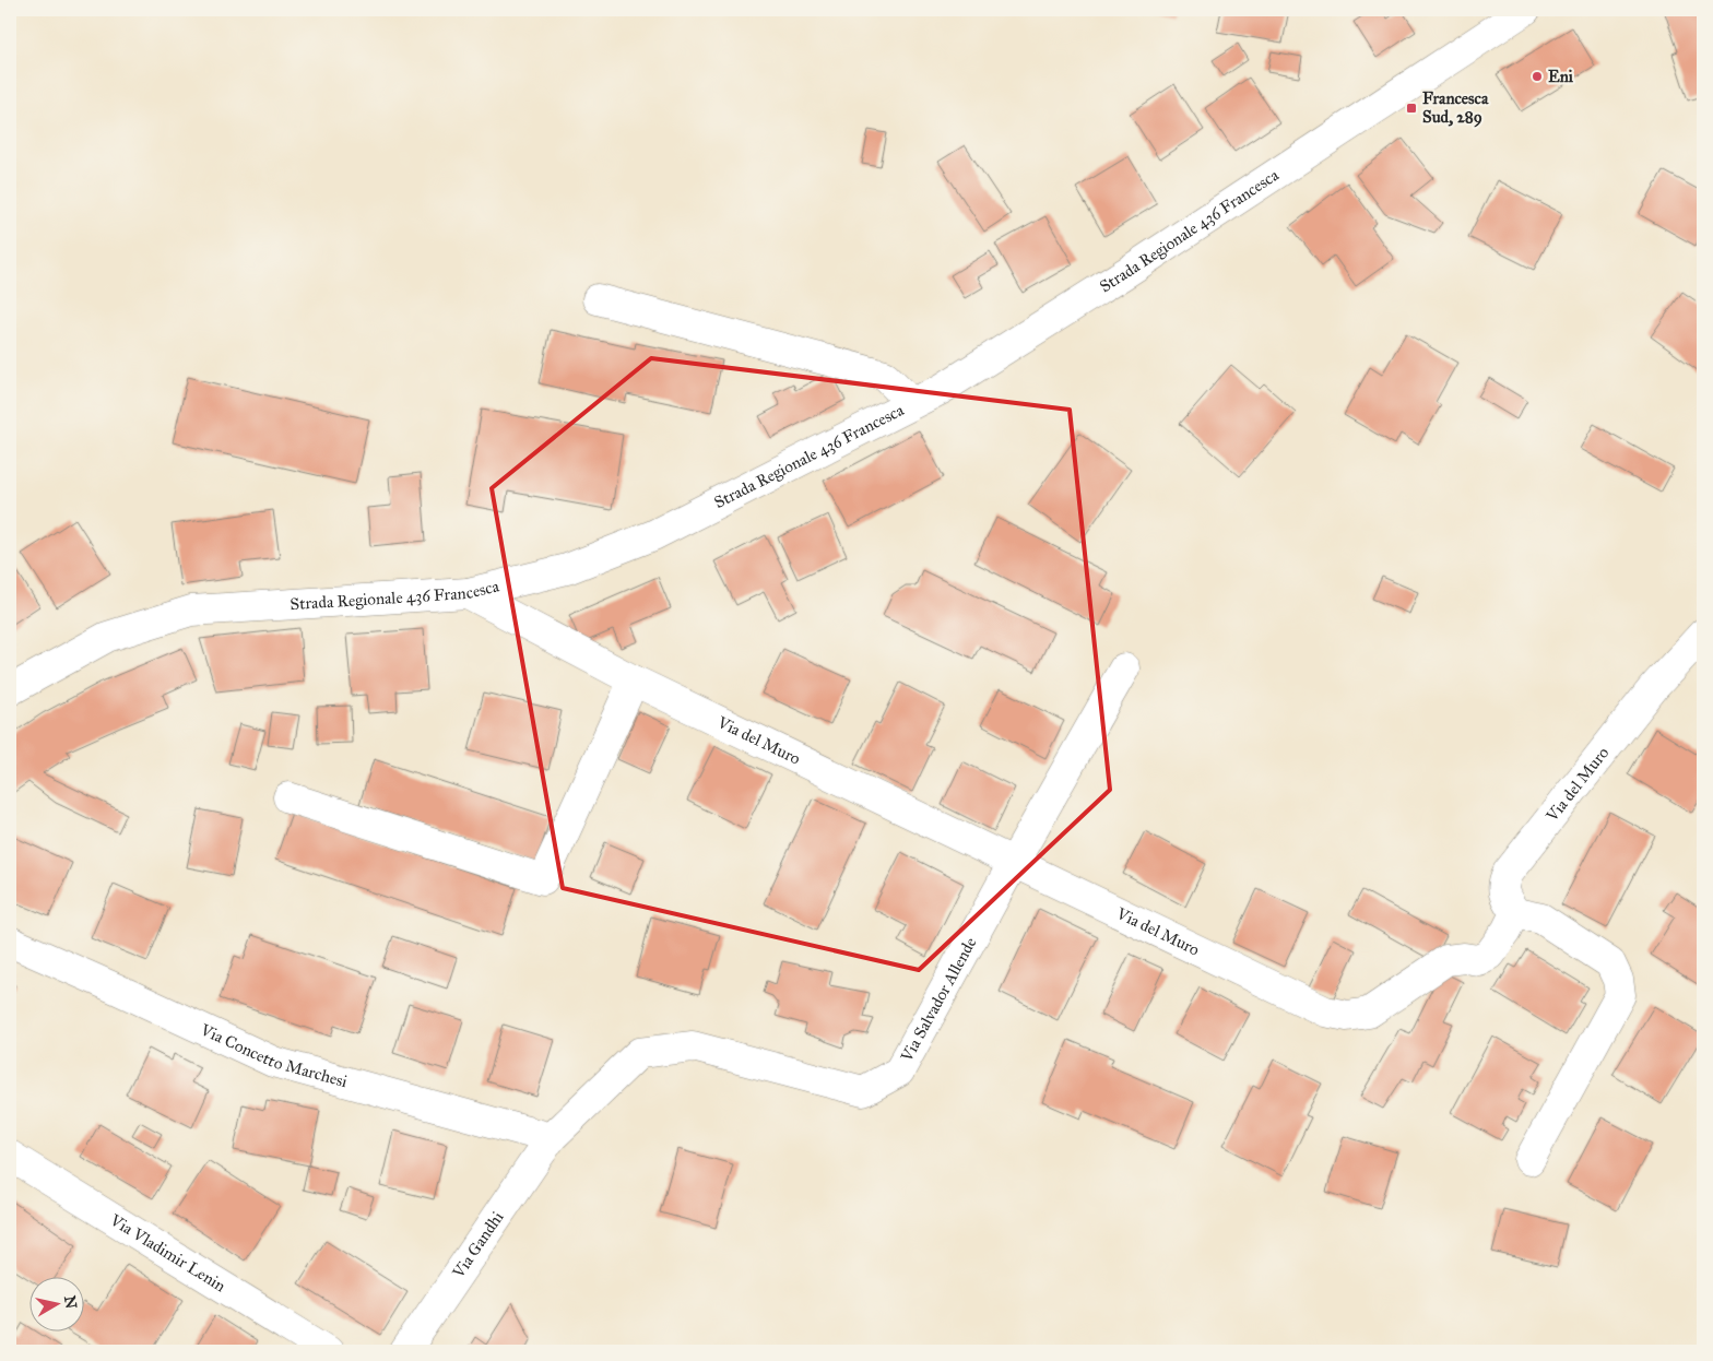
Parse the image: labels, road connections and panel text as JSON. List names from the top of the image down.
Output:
{
  "streets": {
    "street": [
      "Strada Regionale 436 Francesca",
      "Via del Muro",
      "Via Salvador Allende",
      "Via Concetto Marchesi",
      "Via Gandhi",
      "Via Vladimir Lenin"
    ]
  },
  "crossings": [
    ["Strada Regionale 436 Francesca", "Via del Muro"],
    ["Via del Muro", "Via Salvador Allende"],
    ["Via Salvador Allende", "Via Concetto Marchesi"],
    ["Via Salvador Allende", "Via Gandhi"],
    ["Via Concetto Marchesi", "Via Gandhi"]
  ],
  "places": {
    "other": ["Eni"],
    "transit": ["Francesca Sud, 289"]
  },
  "north": "right"
}
